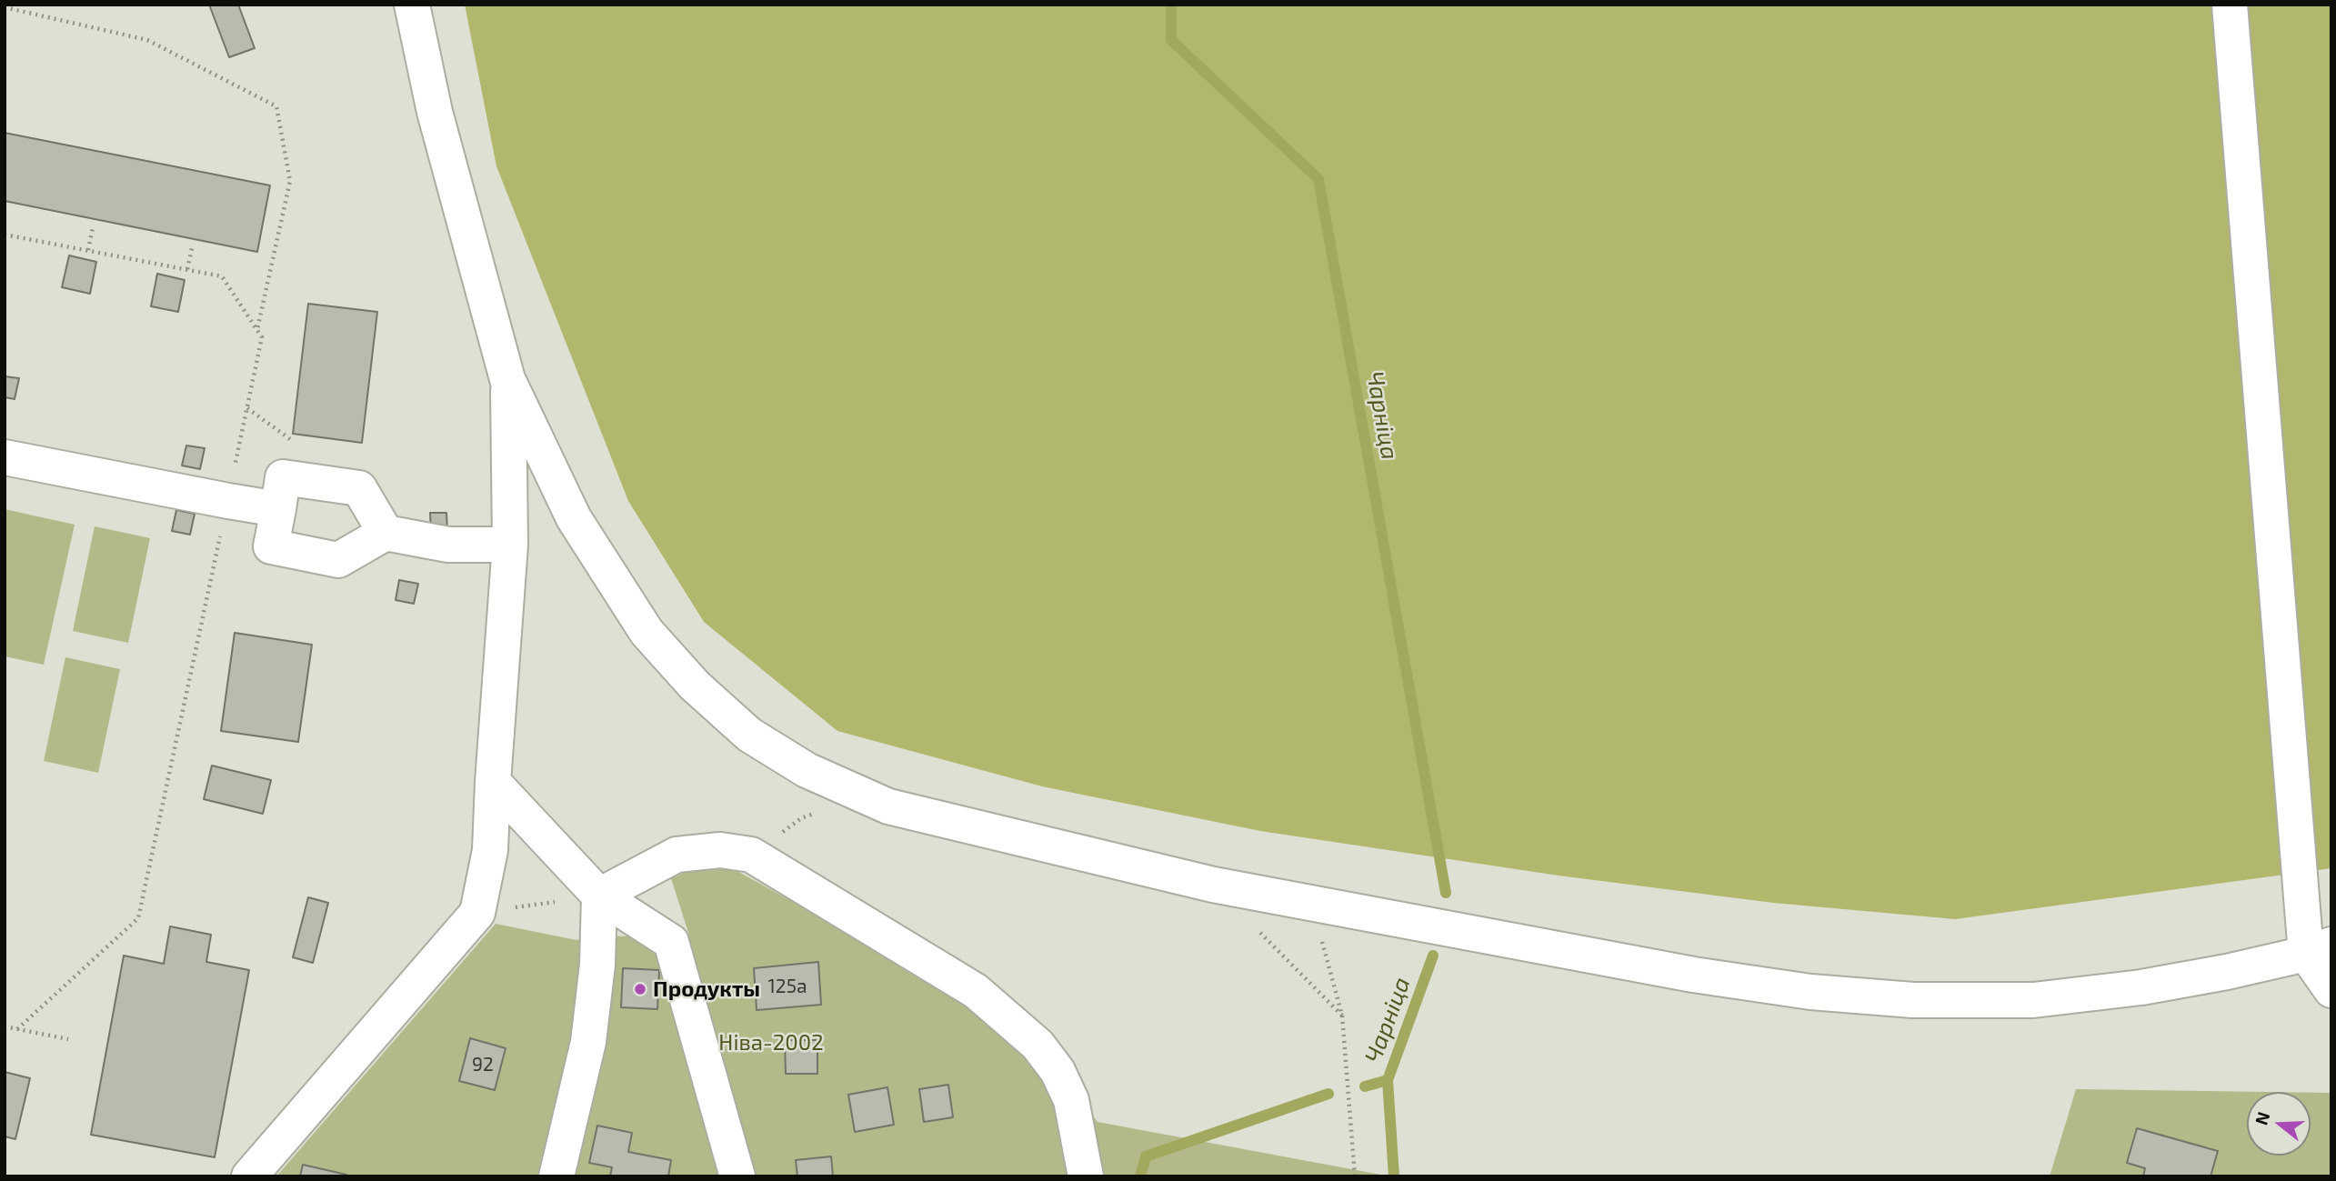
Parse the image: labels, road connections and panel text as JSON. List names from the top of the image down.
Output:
{
  "water": ["Чарніца"],
  "parks": ["Ніва-2002"],
  "places": ["Продукты"],
  "house_numbers": ["125а", "92"],
  "north": "left"
}
